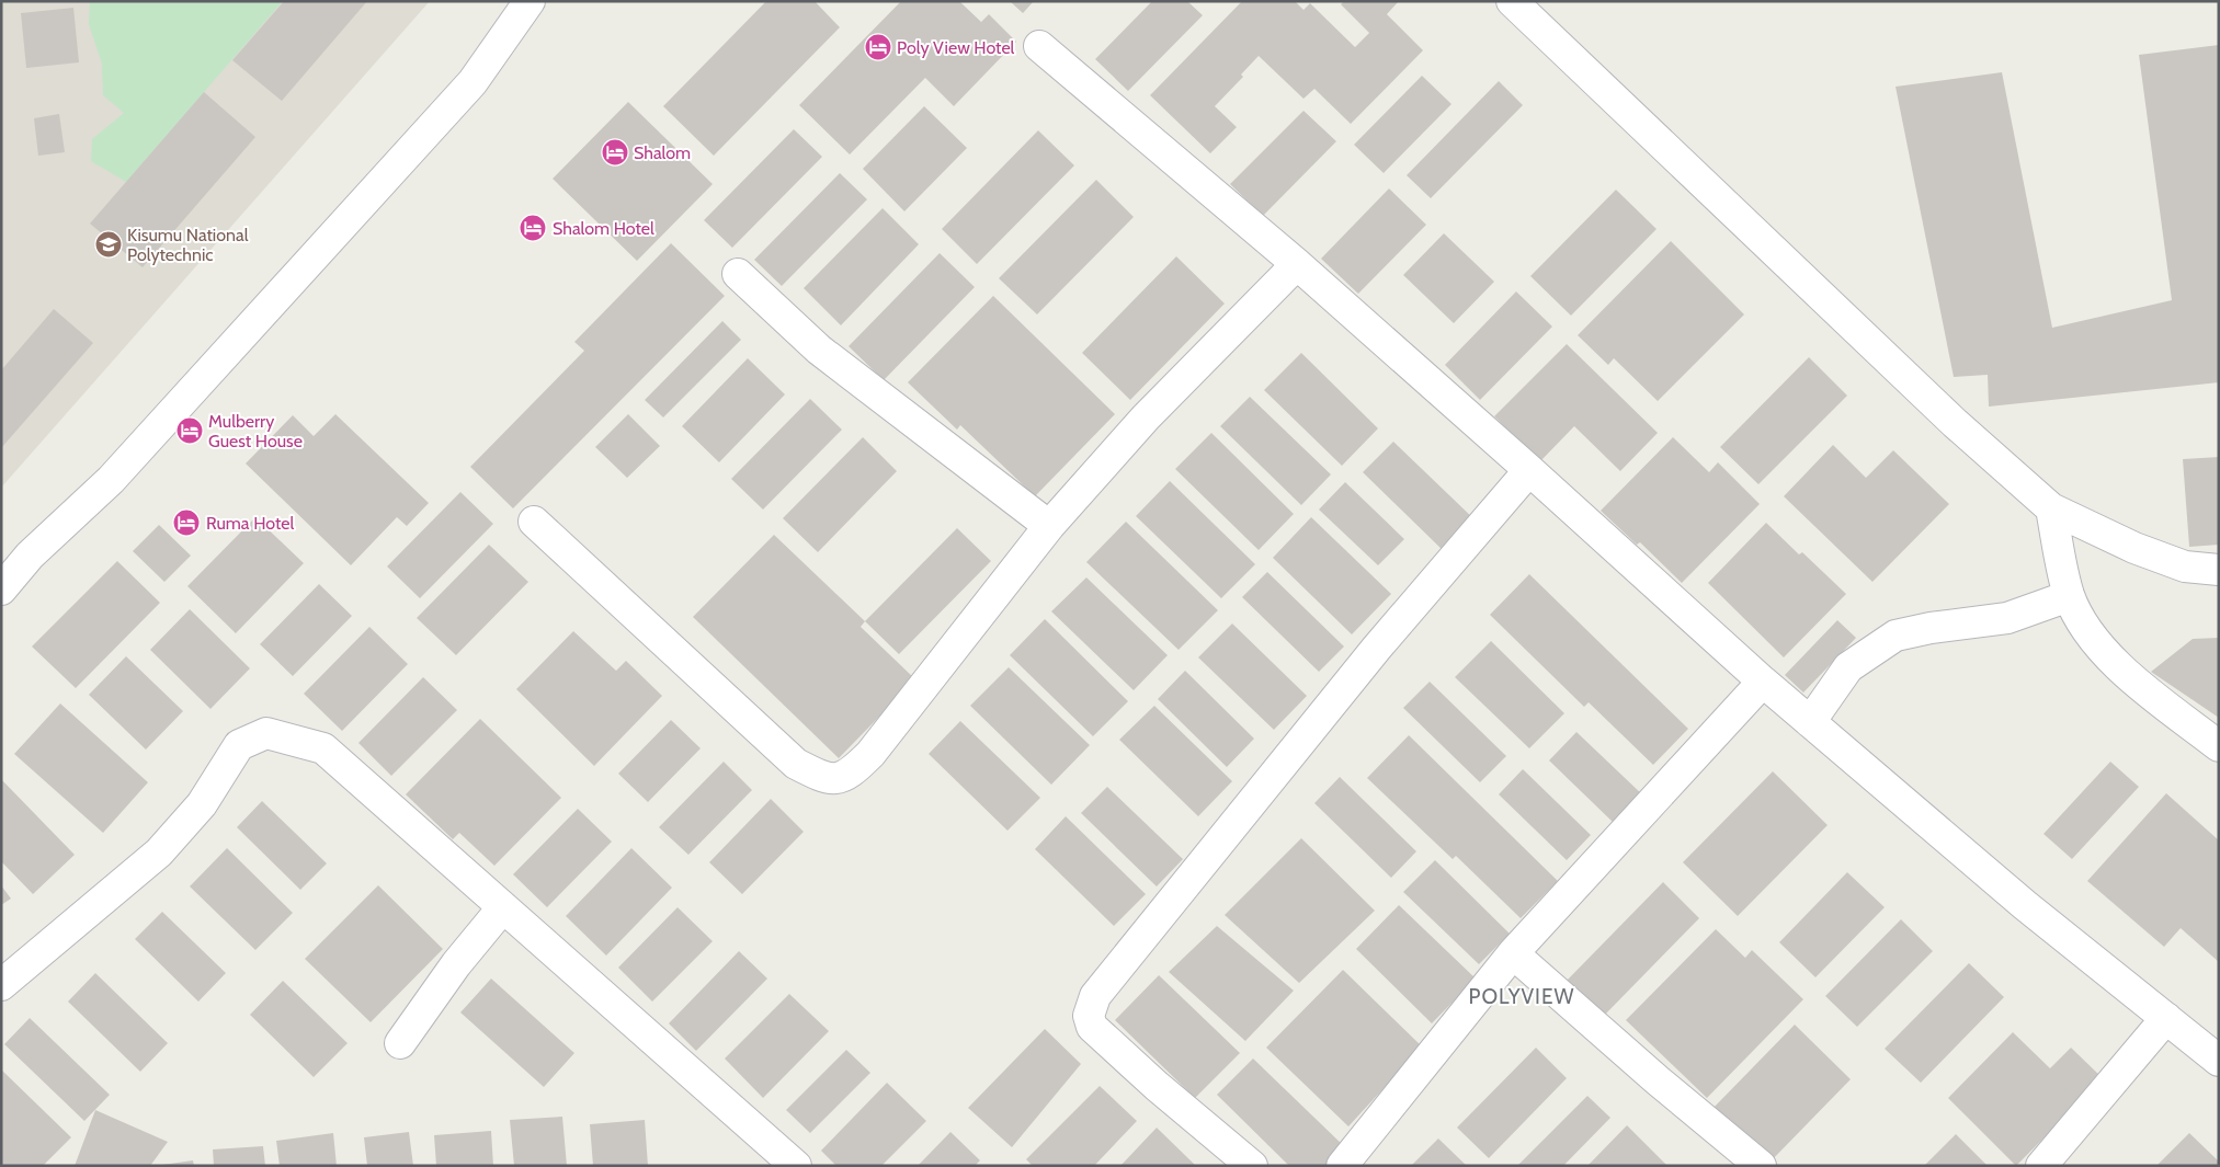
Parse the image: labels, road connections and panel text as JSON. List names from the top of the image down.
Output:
{
  "districts": ["POLYVIEW"],
  "places": {
    "hotel": [
      "Poly View Hotel",
      "Shalom",
      "Shalom Hotel",
      "Mulberry Guest House",
      "Ruma Hotel"
    ],
    "school or university": ["Kisumu National Polytechnic"]
  }
}
